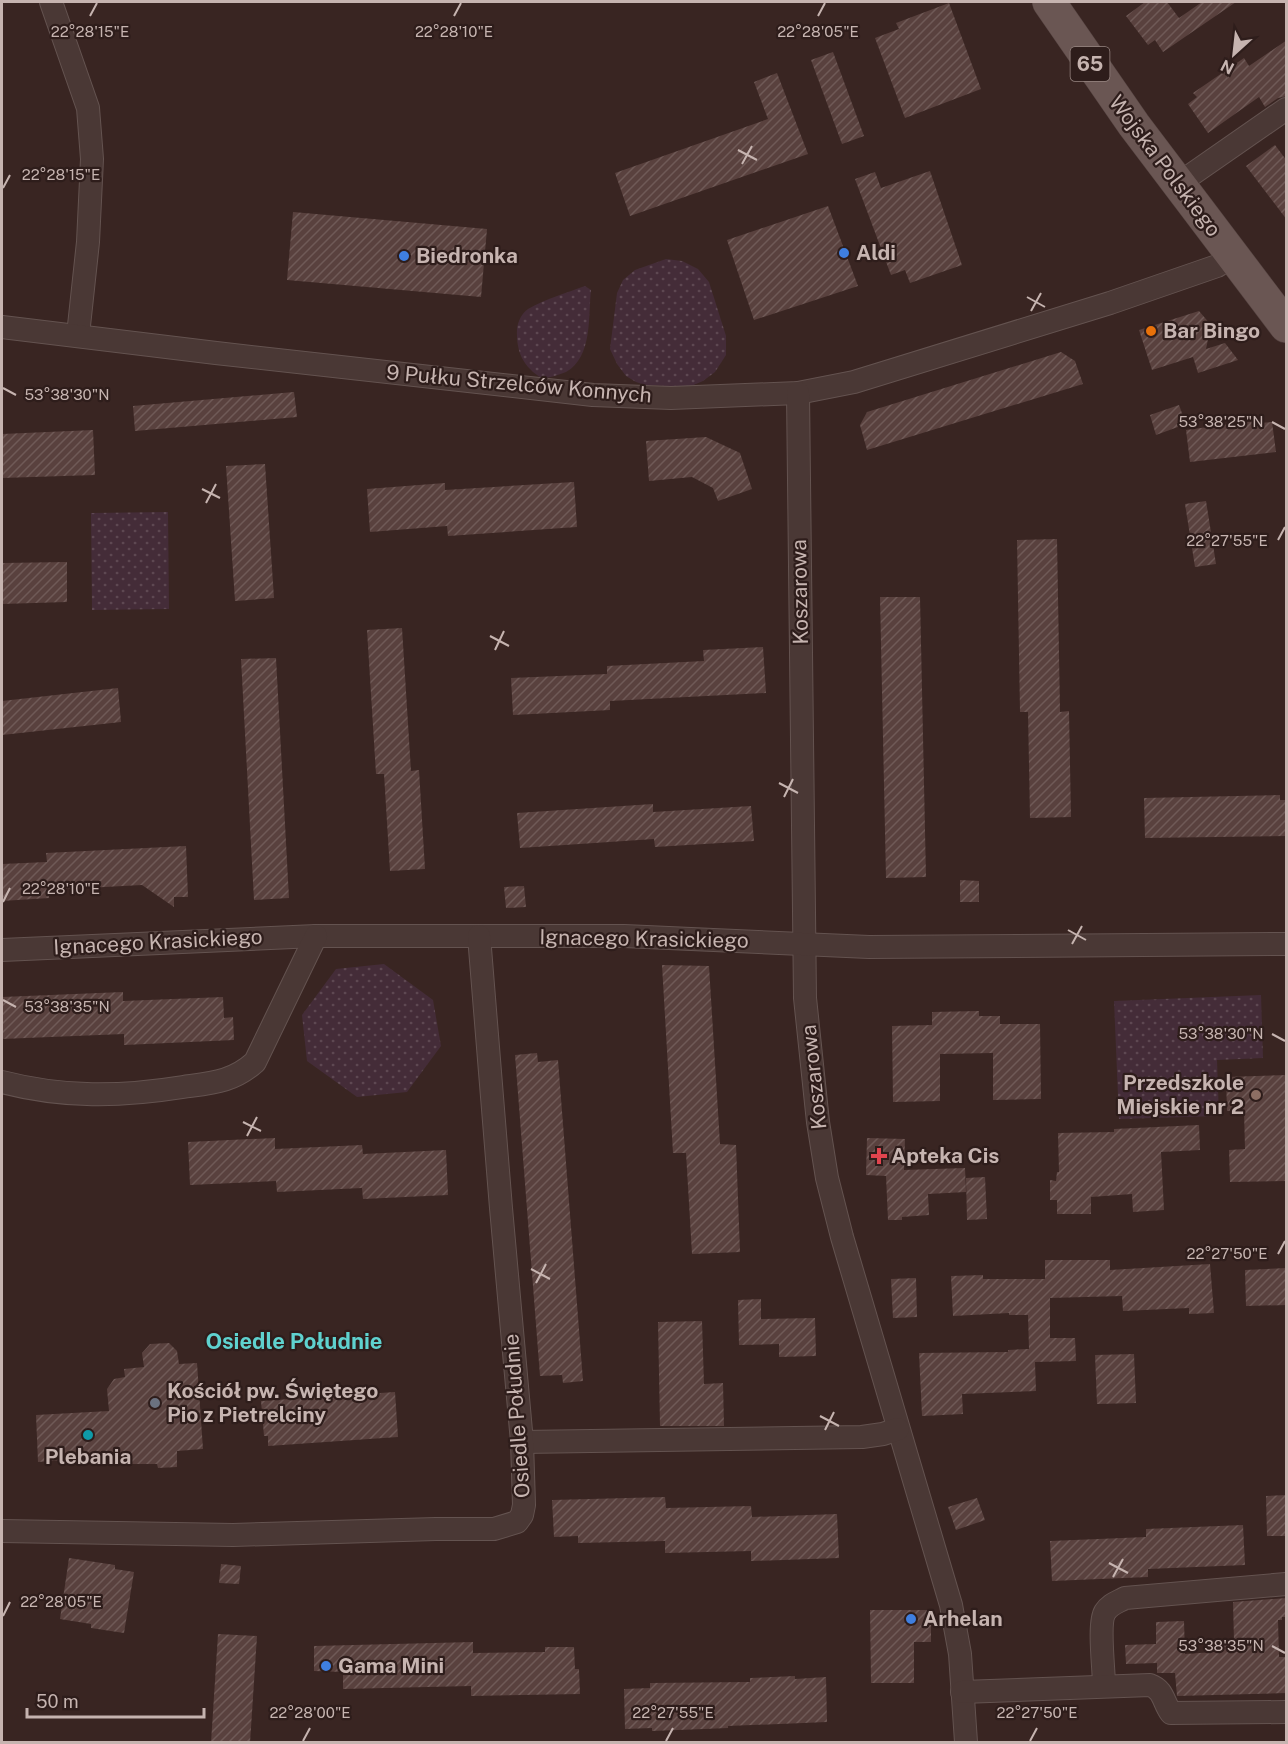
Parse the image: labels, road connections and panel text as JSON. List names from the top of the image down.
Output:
{
  "streets": {
    "main road": ["65", "Wojska Polskiego"],
    "street": [
      "9 Pułku Strzelców Konnych",
      "Koszarowa",
      "Ignacego Krasickiego",
      "Osiedle Południe"
    ]
  },
  "crossings": [
    ["Wojska Polskiego", "9 Pułku Strzelców Konnych"],
    ["9 Pułku Strzelców Konnych", "Koszarowa"],
    ["Koszarowa", "Ignacego Krasickiego"],
    ["Ignacego Krasickiego", "Osiedle Południe"]
  ],
  "districts": ["Osiedle Południe"],
  "places": {
    "other": [
      "Aldi",
      "Biedronka",
      "Bar Bingo",
      "Przedszkole Miejskie nr 2",
      "Kościół pw. Świętego Pio z Pietrelciny",
      "Plebania",
      "Arhelan",
      "Gama Mini"
    ],
    "health": ["Apteka Cis"]
  },
  "scale_bar": "50 m",
  "north": "bottom left",
  "coordinates": [
    "22°28'15\"E",
    "22°28'10\"E",
    "22°28'05\"E",
    "53°38'30\"N",
    "53°38'25\"N",
    "22°27'55\"E",
    "53°38'35\"N",
    "22°27'50\"E",
    "22°28'00\"E"
  ]
}
